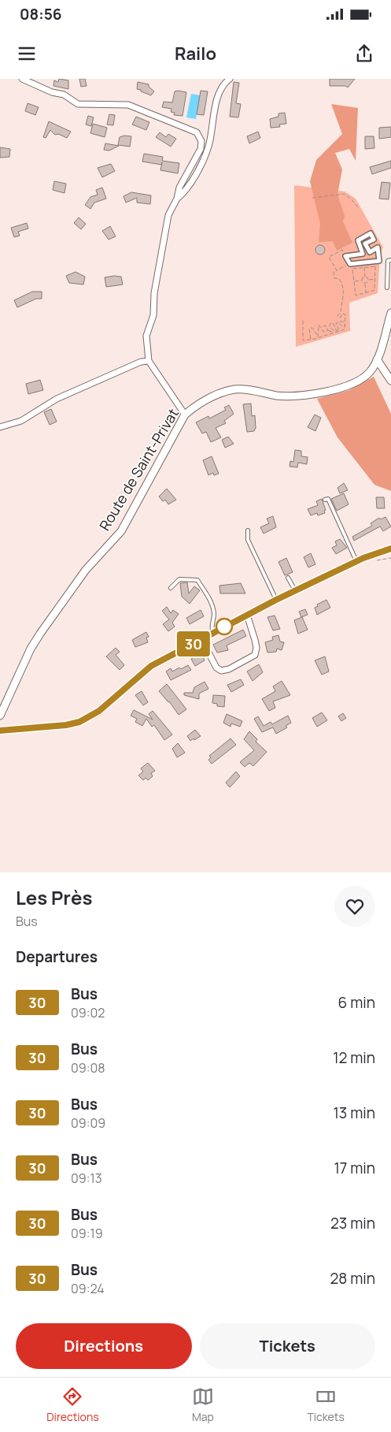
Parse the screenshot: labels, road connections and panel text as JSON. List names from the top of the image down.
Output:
{
  "streets": {
    "street": ["Route de Saint-Privat"]
  },
  "lines": ["bus line 30"],
  "page": {
    "status": "08:56",
    "header": "Railo",
    "on_map": "30",
    "heading": [
      ["Les Près", "Bus"],
      "Departures"
    ],
    "list": [
      {
        "mark": "30",
        "name": "Bus",
        "note": "09:02",
        "value": "6 min"
      },
      {
        "mark": "30",
        "name": "Bus",
        "note": "09:08",
        "value": "12 min"
      },
      {
        "mark": "30",
        "name": "Bus",
        "note": "09:09",
        "value": "13 min"
      },
      {
        "mark": "30",
        "name": "Bus",
        "note": "09:13",
        "value": "17 min"
      },
      {
        "mark": "30",
        "name": "Bus",
        "note": "09:19",
        "value": "23 min"
      },
      {
        "mark": "30",
        "name": "Bus",
        "note": "09:24",
        "value": "28 min"
      }
    ],
    "buttons": ["Directions", "Tickets"],
    "tabs": ["Directions", "Map", "Tickets"]
  }
}
